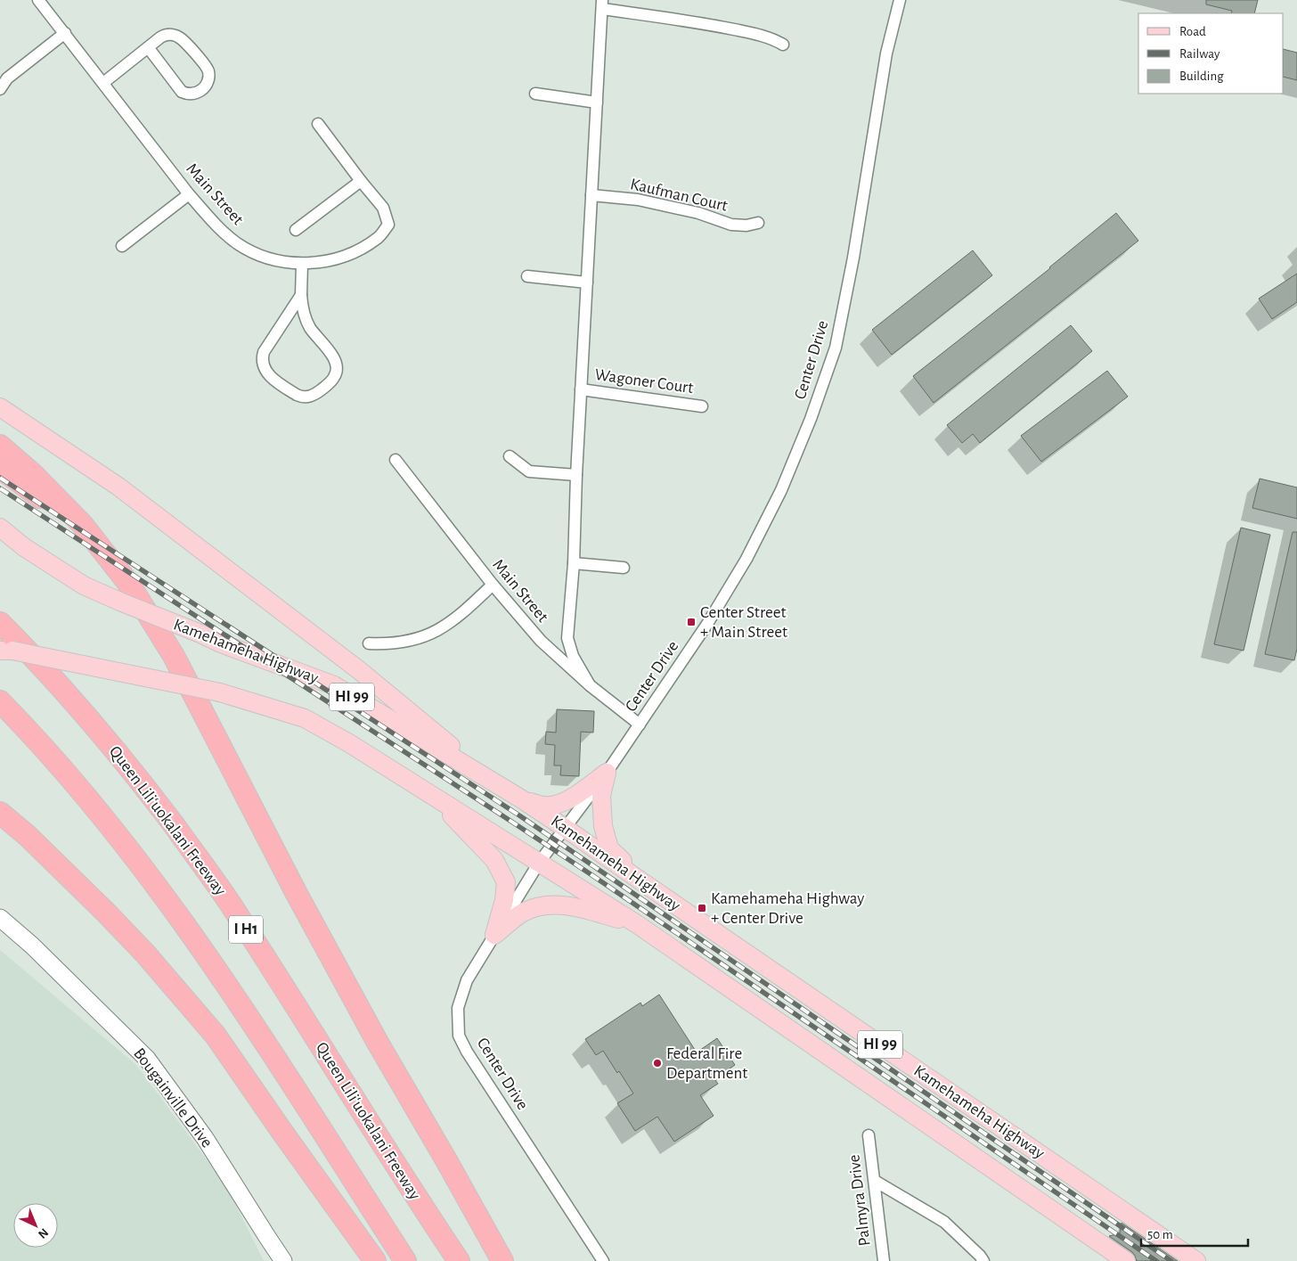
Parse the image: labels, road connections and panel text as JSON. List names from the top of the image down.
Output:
{
  "streets": {
    "highway": ["Queen Liliʻuokalani Freeway", "I H1"],
    "main road": ["Kamehameha Highway", "HI 99"],
    "street": [
      "Main Street",
      "Kaufman Court",
      "Center Drive",
      "Wagoner Court",
      "Bougainville Drive",
      "Palmyra Drive"
    ]
  },
  "crossings": [
    ["Main Street", "Center Drive"],
    ["Center Drive", "Kamehameha Highway"],
    ["Center Drive", "HI 99"]
  ],
  "places": {
    "transit": ["Center Street + Main Street", "Kamehameha Highway + Center Drive"],
    "other": ["Federal Fire Department"]
  },
  "legend": ["Road", "Railway", "Building"],
  "scale_bar": "50 m",
  "north": "bottom right"
}
